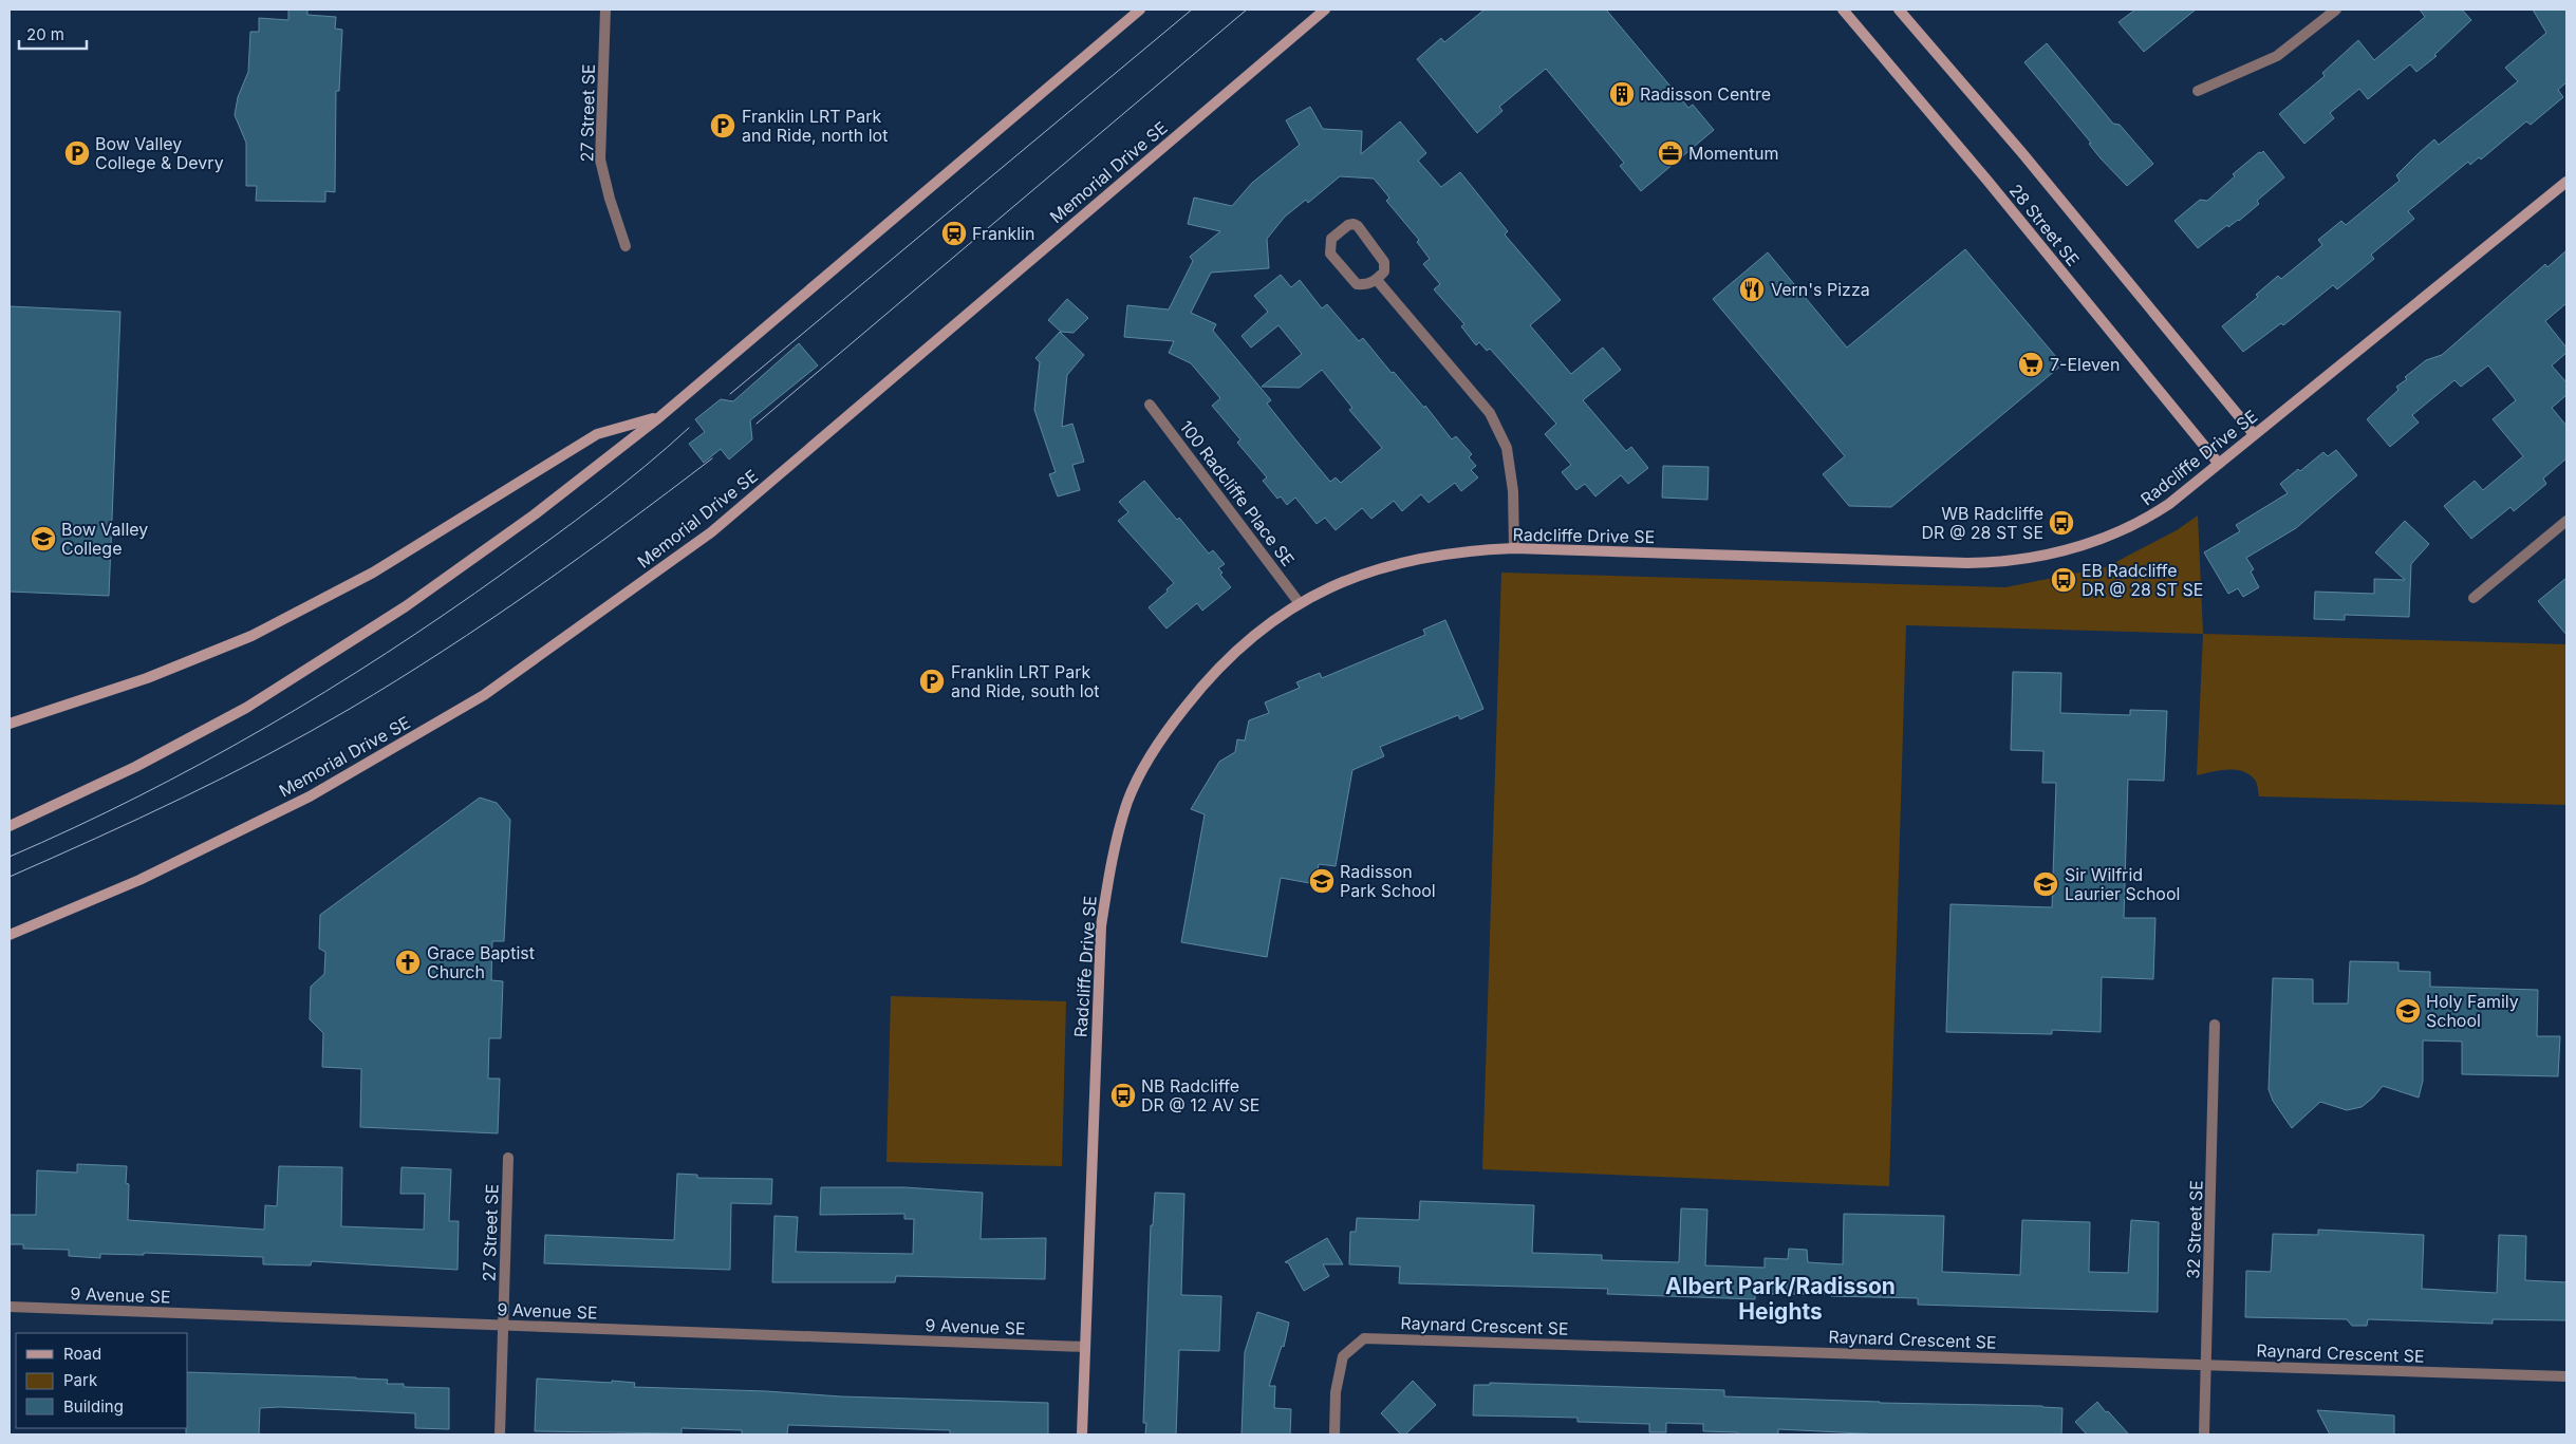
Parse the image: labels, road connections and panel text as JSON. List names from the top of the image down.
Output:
{
  "streets": {
    "main road": ["Memorial Drive SE", "28 Street SE", "Radcliffe Drive SE"],
    "street": [
      "27 Street SE",
      "100 Radcliffe Place SE",
      "32 Street SE",
      "9 Avenue SE",
      "Raynard Crescent SE"
    ]
  },
  "crossings": [
    ["27 Street SE", "9 Avenue SE"],
    ["28 Street SE", "Radcliffe Drive SE"],
    ["Radcliffe Drive SE", "100 Radcliffe Place SE"],
    ["Radcliffe Drive SE", "9 Avenue SE"],
    ["32 Street SE", "Raynard Crescent SE"]
  ],
  "districts": ["Albert Park/Radisson Heights"],
  "places": {
    "building": ["Radisson Centre"],
    "parking": ["Franklin LRT Park and Ride, north lot", "Bow Valley College & Devry", "Franklin LRT Park and Ride, south lot"],
    "office": ["Momentum"],
    "station": ["Franklin"],
    "restaurant": ["Vern's Pizza"],
    "supermarket": ["7-Eleven"],
    "bus stop": ["WB Radcliffe DR @ 28 ST SE", "EB Radcliffe DR @ 28 ST SE", "NB Radcliffe DR @ 12 AV SE"],
    "school or university": [
      "Bow Valley College",
      "Radisson Park School",
      "Sir Wilfrid Laurier School",
      "Holy Family School"
    ],
    "church": ["Grace Baptist Church"]
  },
  "legend": ["Road", "Park", "Building"],
  "scale_bar": "20 m"
}
